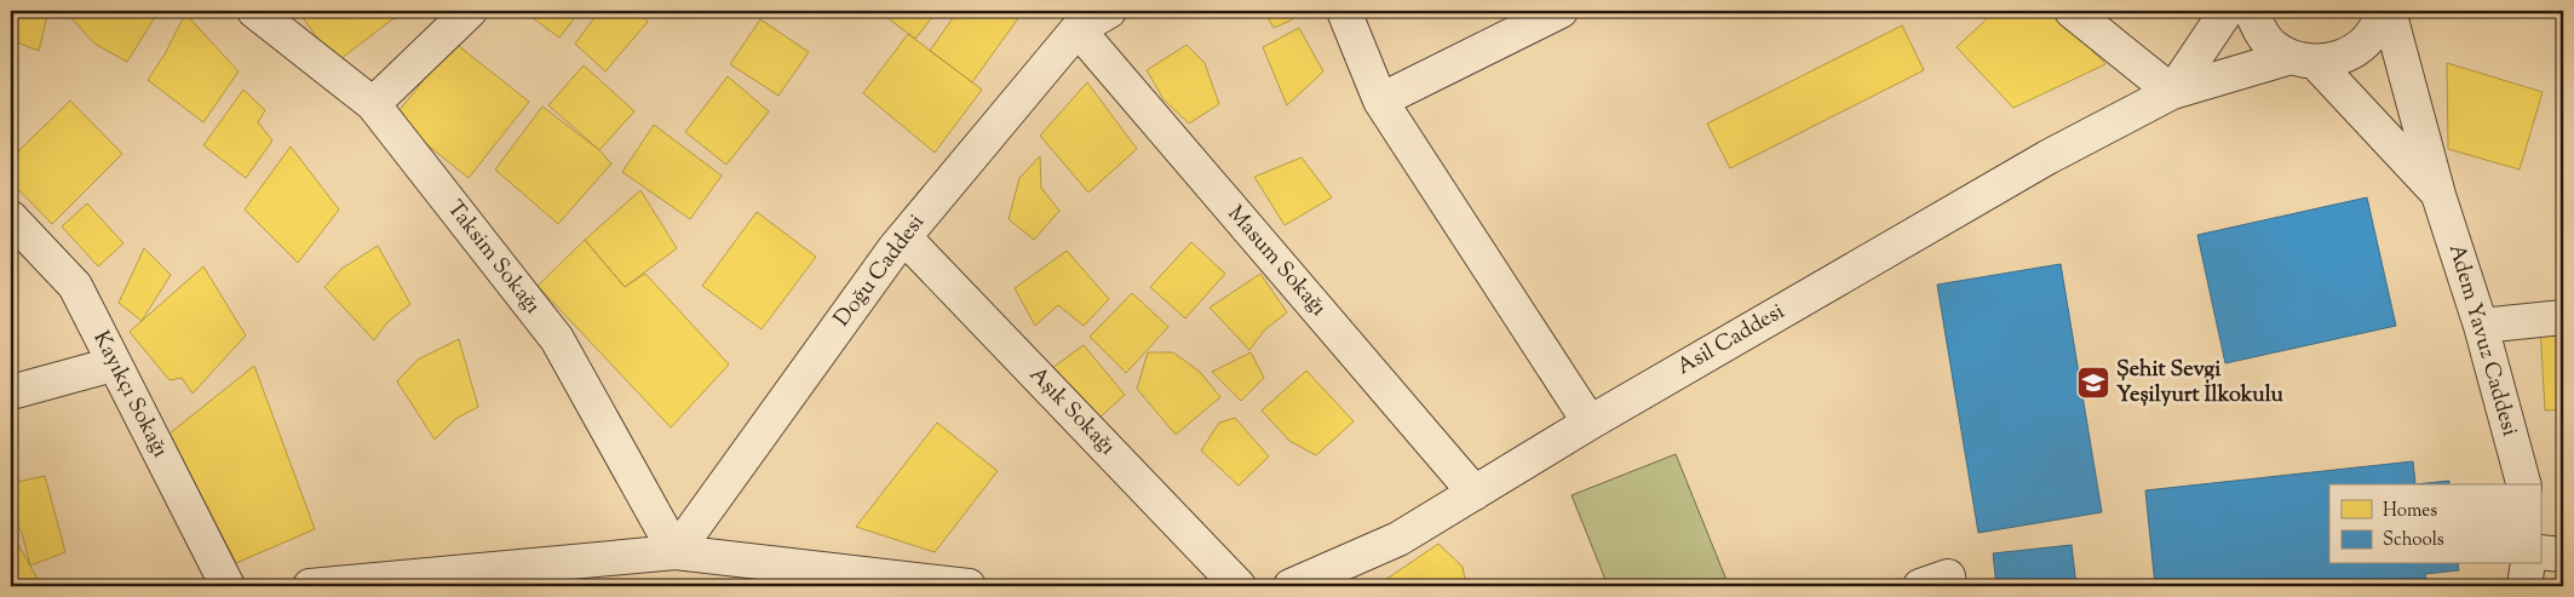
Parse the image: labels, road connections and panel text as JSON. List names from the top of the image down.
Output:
{
  "streets": {
    "street": [
      "Taksim Sokağı",
      "Masum Sokağı",
      "Doğu Caddesi",
      "Asil Caddesi",
      "Adem Yavuz Caddesi",
      "Kayıkçı Sokağı",
      "Aşık Sokağı"
    ]
  },
  "crossings": [
    ["Taksim Sokağı", "Doğu Caddesi"],
    ["Masum Sokağı", "Doğu Caddesi"],
    ["Masum Sokağı", "Asil Caddesi"],
    ["Doğu Caddesi", "Aşık Sokağı"],
    ["Asil Caddesi", "Adem Yavuz Caddesi"]
  ],
  "places": {
    "school or university": ["Şehit Sevgi Yeşilyurt İlkokulu"]
  },
  "legend": ["Homes", "Schools"]
}
